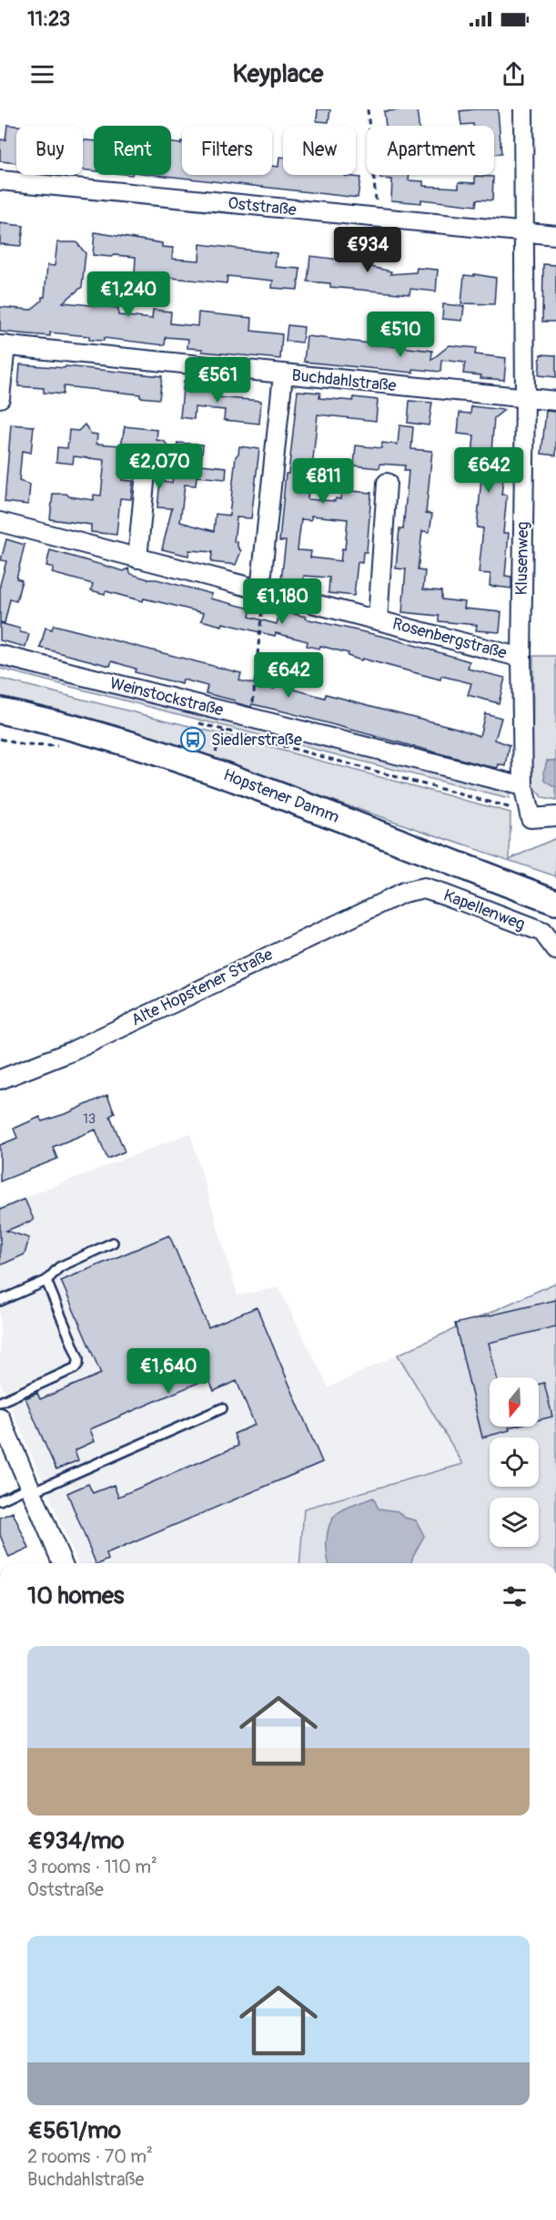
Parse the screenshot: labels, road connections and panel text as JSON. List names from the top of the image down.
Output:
{
  "streets": {
    "main road": ["Hopstener Damm"],
    "street": [
      "Oststraße",
      "Buchdahlstraße",
      "Klusenweg",
      "Rosenbergstraße",
      "Weinstockstraße",
      "Kapellenweg",
      "Alte Hopstener Straße"
    ]
  },
  "crossings": [
    ["Oststraße", "Klusenweg"],
    ["Buchdahlstraße", "Klusenweg"],
    ["Klusenweg", "Rosenbergstraße"],
    ["Klusenweg", "Weinstockstraße"],
    ["Kapellenweg", "Alte Hopstener Straße"]
  ],
  "places": {
    "bus stop": ["Siedlerstraße"]
  },
  "house_numbers": ["13"],
  "north": "bottom",
  "page": {
    "status": "11:23",
    "header": "Keyplace",
    "chip": [
      "Buy",
      "Rent",
      "Filters",
      "New",
      "Apartment"
    ],
    "price": [
      "€934",
      "€1,240",
      "€510",
      "€561",
      "€2,070",
      "€642",
      "€811",
      "€1,180",
      "€642",
      "€1,640"
    ],
    "heading": "10 homes",
    "list": [
      {
        "name": "€934/mo",
        "note": "3 rooms · 110 m² · Oststraße"
      },
      {
        "name": "€561/mo",
        "note": "2 rooms · 70 m² · Buchdahlstraße"
      }
    ]
  }
}
